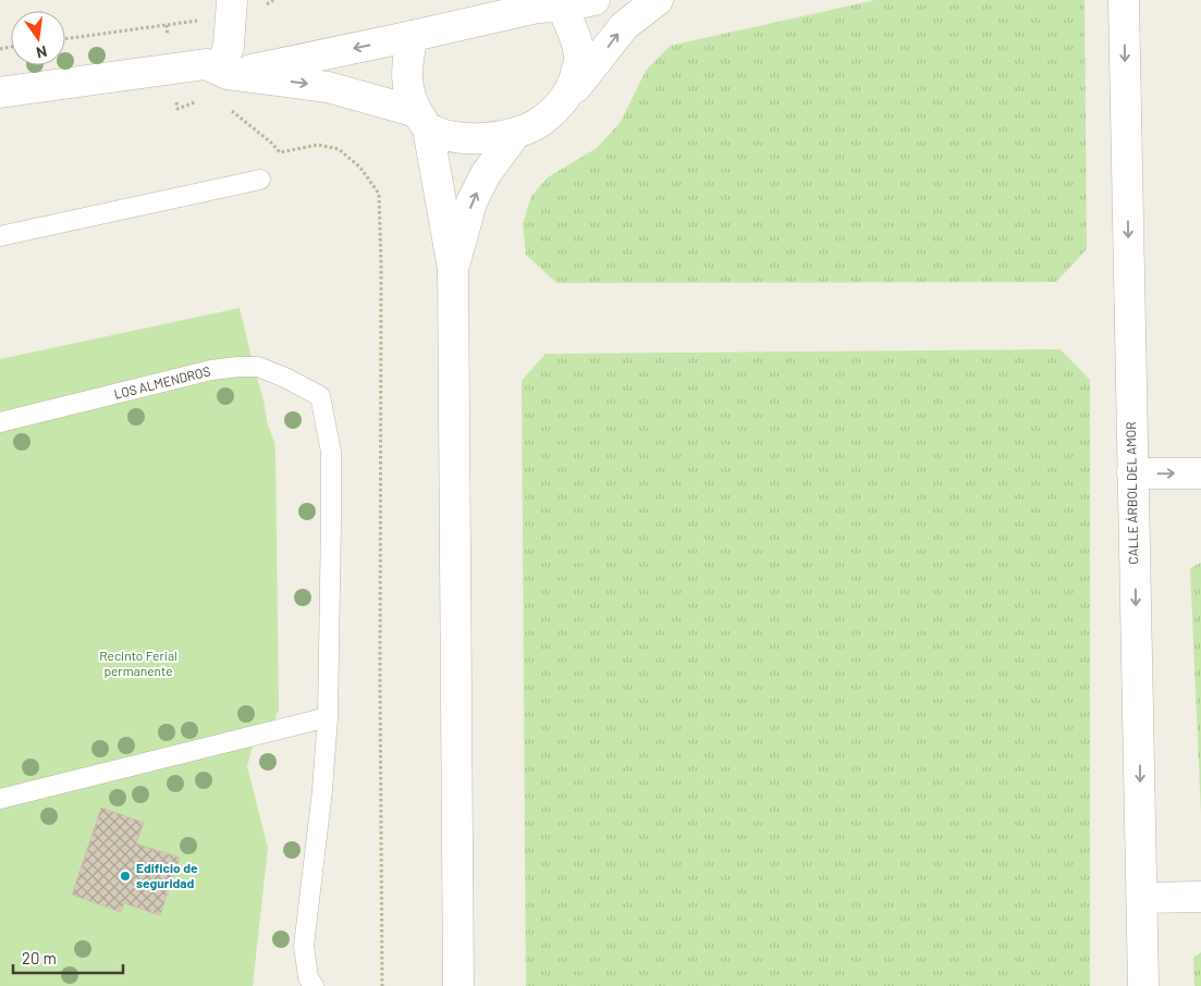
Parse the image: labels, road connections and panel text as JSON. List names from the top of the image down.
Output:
{
  "streets": {
    "street": ["CALLE ÁRBOL DEL AMOR"],
    "lane": ["LOS ALMENDROS"]
  },
  "one_way": ["CALLE ÁRBOL DEL AMOR"],
  "parks": ["Recinto Ferial permanente"],
  "places": ["Edificio de seguridad"],
  "scale_bar": "20 m",
  "north": "bottom"
}
